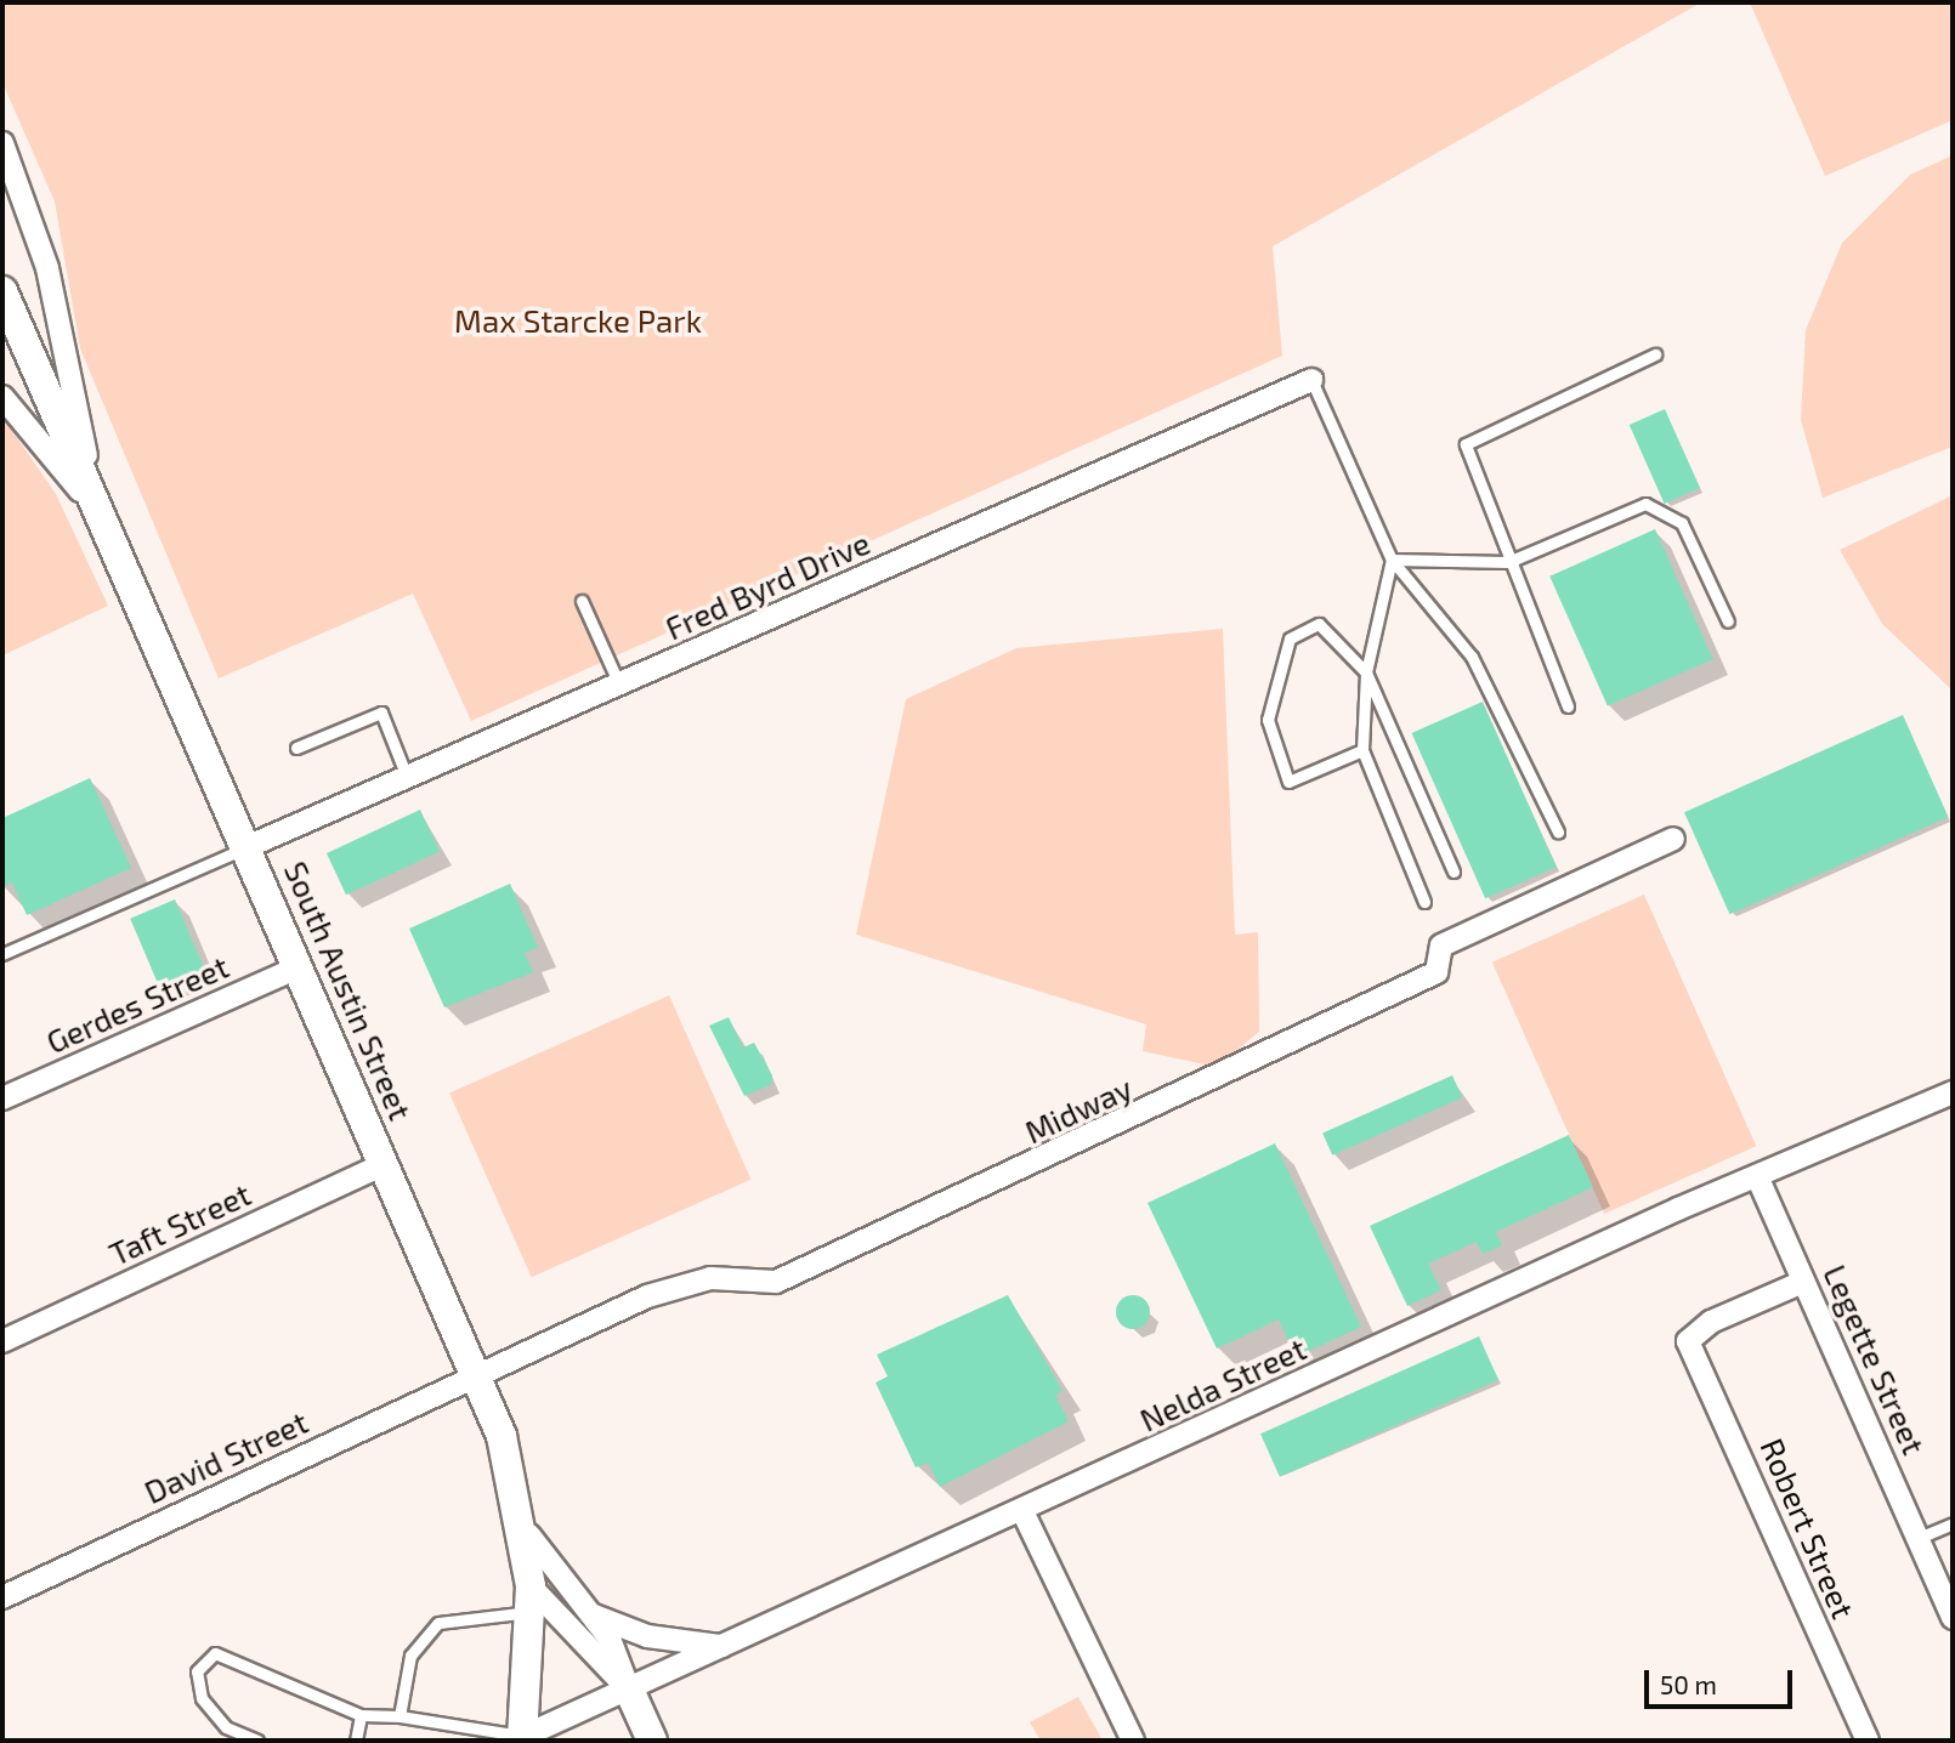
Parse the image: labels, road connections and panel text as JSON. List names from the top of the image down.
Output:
{
  "streets": {
    "main road": ["South Austin Street"],
    "street": [
      "Fred Byrd Drive",
      "Gerdes Street",
      "Midway",
      "Taft Street",
      "Legette Street",
      "Nelda Street",
      "David Street",
      "Robert Street"
    ]
  },
  "crossings": [
    ["Fred Byrd Drive", "South Austin Street"],
    ["South Austin Street", "Gerdes Street"],
    ["South Austin Street", "Midway"],
    ["South Austin Street", "Taft Street"],
    ["South Austin Street", "Nelda Street"],
    ["South Austin Street", "David Street"],
    ["Midway", "David Street"],
    ["Legette Street", "Nelda Street"],
    ["Legette Street", "Robert Street"]
  ],
  "parks": ["Max Starcke Park"],
  "scale_bar": "50 m"
}
